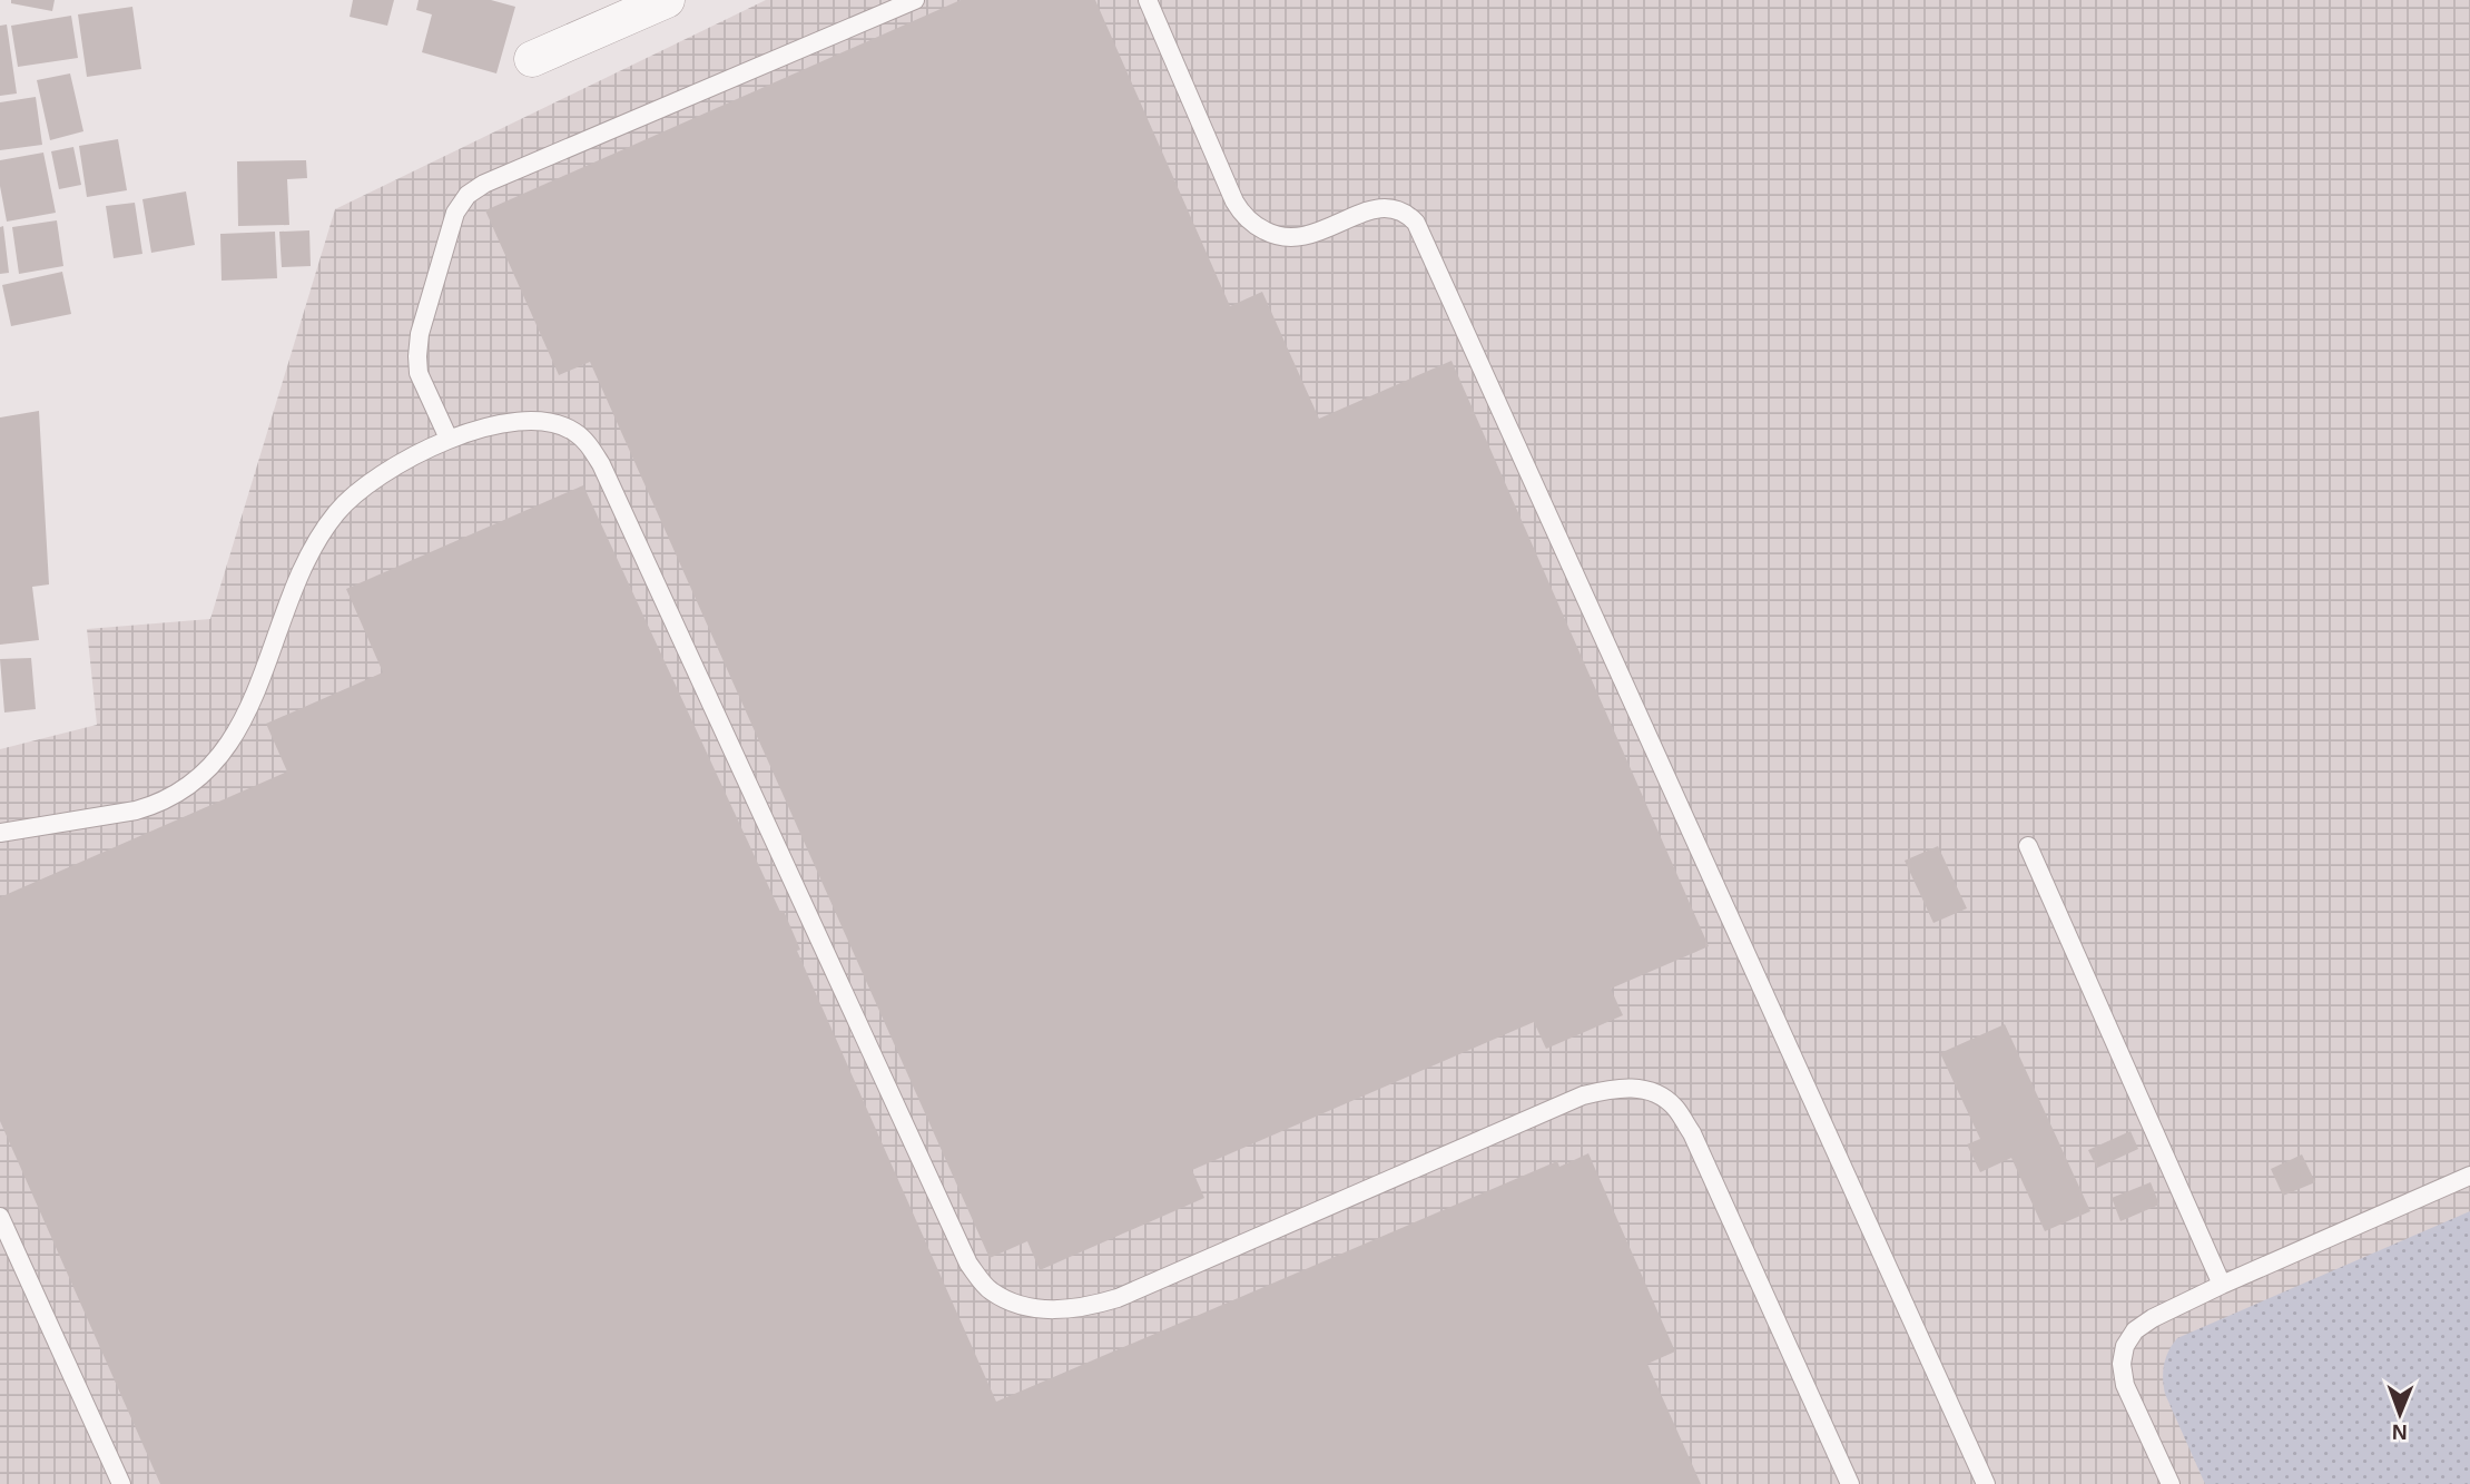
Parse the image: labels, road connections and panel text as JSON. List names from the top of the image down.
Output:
{
  "north": "bottom"
}
